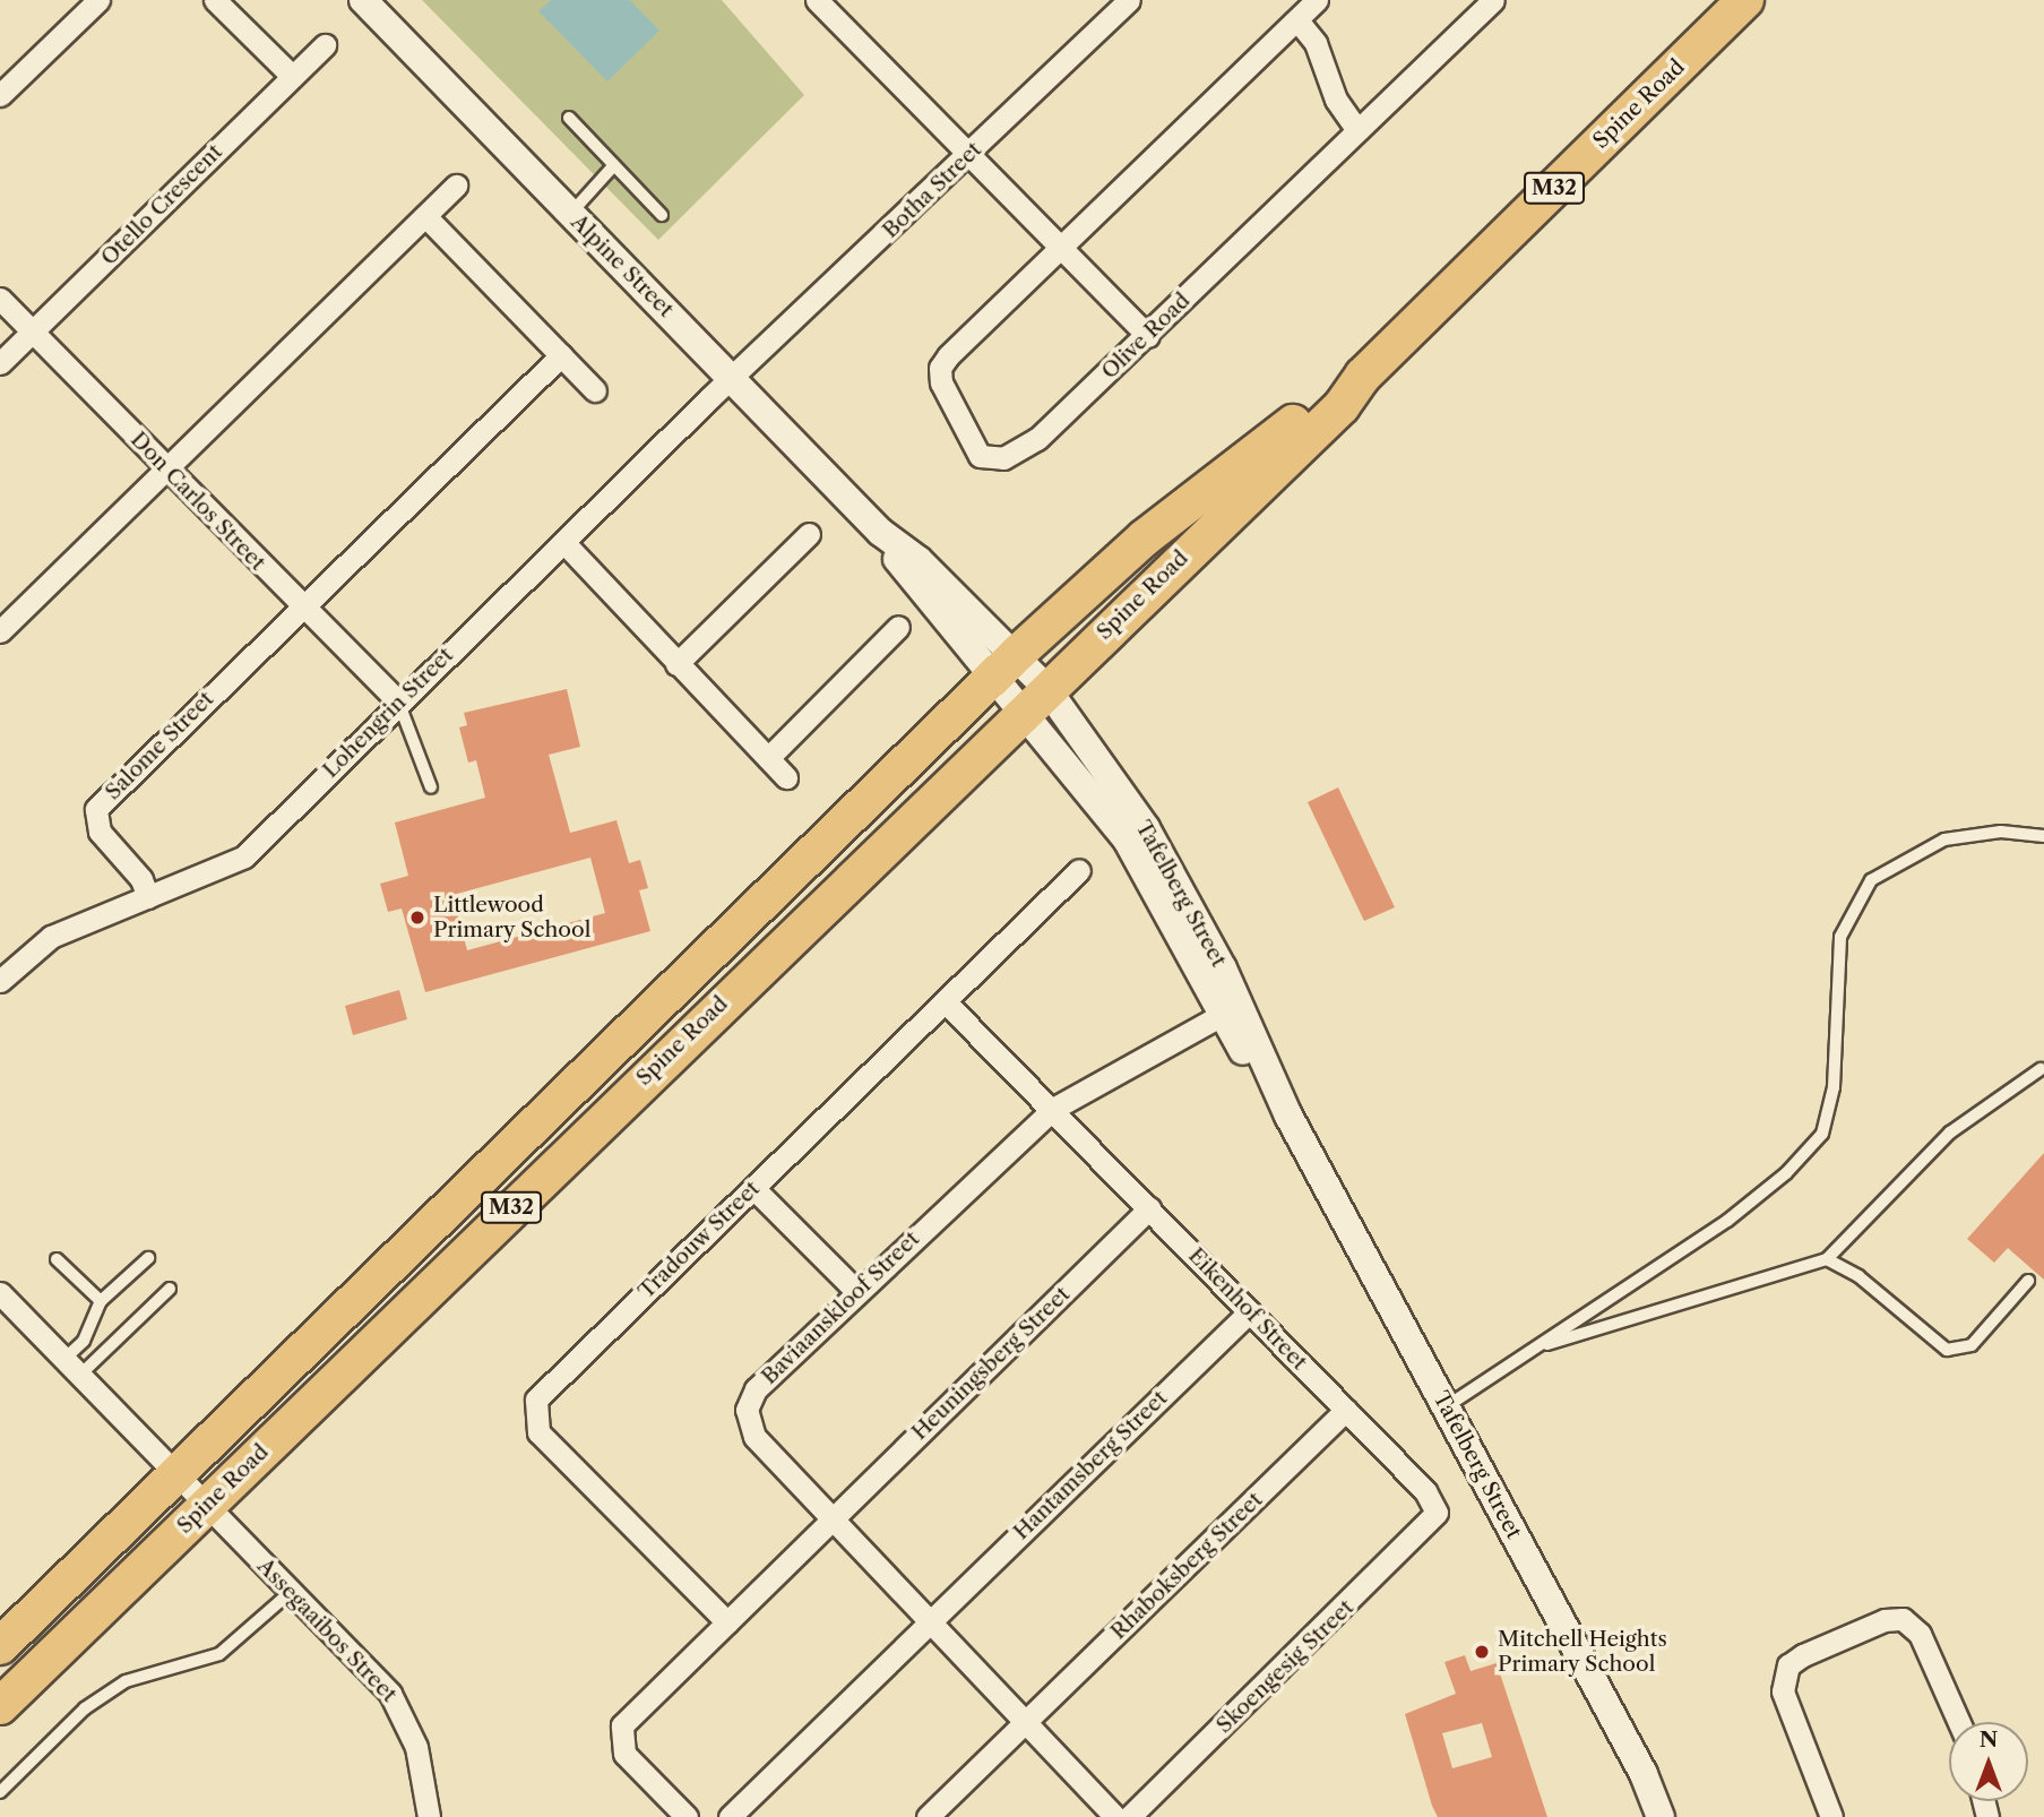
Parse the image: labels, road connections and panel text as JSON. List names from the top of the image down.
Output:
{
  "streets": {
    "main road": ["Spine Road", "M32"],
    "street": [
      "Botha Street",
      "Otello Crescent",
      "Alpine Street",
      "Olive Road",
      "Don Carlos Street",
      "Lohengrin Street",
      "Salome Street",
      "Tafelberg Street",
      "Tradouw Street",
      "Baviaanskloof Street",
      "Eikenhof Street",
      "Heuningsberg Street",
      "Hantamsberg Street",
      "Rhaboksberg Street",
      "Assegaaibos Street",
      "Skoengesig Street"
    ]
  },
  "crossings": [
    ["Spine Road", "Alpine Street"],
    ["Spine Road", "Tafelberg Street"],
    ["Spine Road", "Assegaaibos Street"],
    ["Botha Street", "Alpine Street"],
    ["Botha Street", "Lohengrin Street"],
    ["Otello Crescent", "Don Carlos Street"],
    ["Alpine Street", "Lohengrin Street"],
    ["Alpine Street", "Tafelberg Street"],
    ["Don Carlos Street", "Lohengrin Street"],
    ["Don Carlos Street", "Salome Street"],
    ["Lohengrin Street", "Salome Street"],
    ["Tafelberg Street", "Baviaanskloof Street"],
    ["Tradouw Street", "Eikenhof Street"],
    ["Tradouw Street", "Heuningsberg Street"],
    ["Baviaanskloof Street", "Eikenhof Street"],
    ["Baviaanskloof Street", "Heuningsberg Street"],
    ["Baviaanskloof Street", "Hantamsberg Street"],
    ["Baviaanskloof Street", "Rhaboksberg Street"],
    ["Eikenhof Street", "Heuningsberg Street"],
    ["Eikenhof Street", "Hantamsberg Street"],
    ["Eikenhof Street", "Rhaboksberg Street"],
    ["Eikenhof Street", "Skoengesig Street"]
  ],
  "places": ["Littlewood Primary School", "Mitchell Heights Primary School"],
  "north": "top"
}
